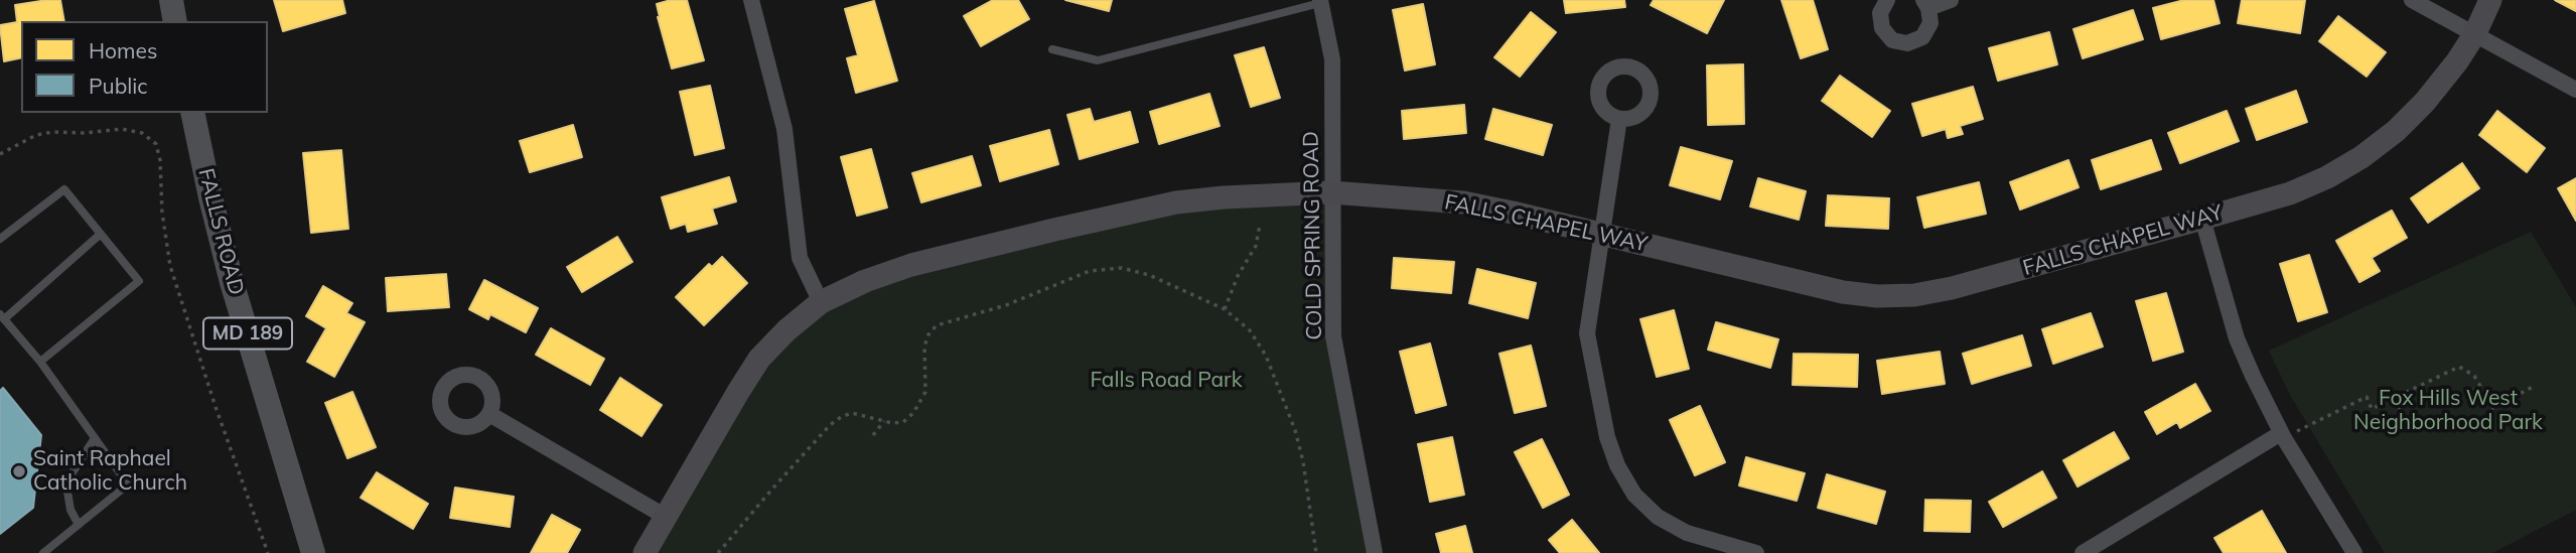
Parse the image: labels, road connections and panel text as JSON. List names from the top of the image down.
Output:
{
  "streets": {
    "main road": ["FALLS ROAD", "MD 189"],
    "street": ["FALLS CHAPEL WAY", "COLD SPRING ROAD"]
  },
  "crossings": [
    ["FALLS CHAPEL WAY", "COLD SPRING ROAD"]
  ],
  "parks": ["Falls Road Park", "Fox Hills West Neighborhood Park"],
  "places": ["Saint Raphael Catholic Church"],
  "legend": ["Homes", "Public"]
}
